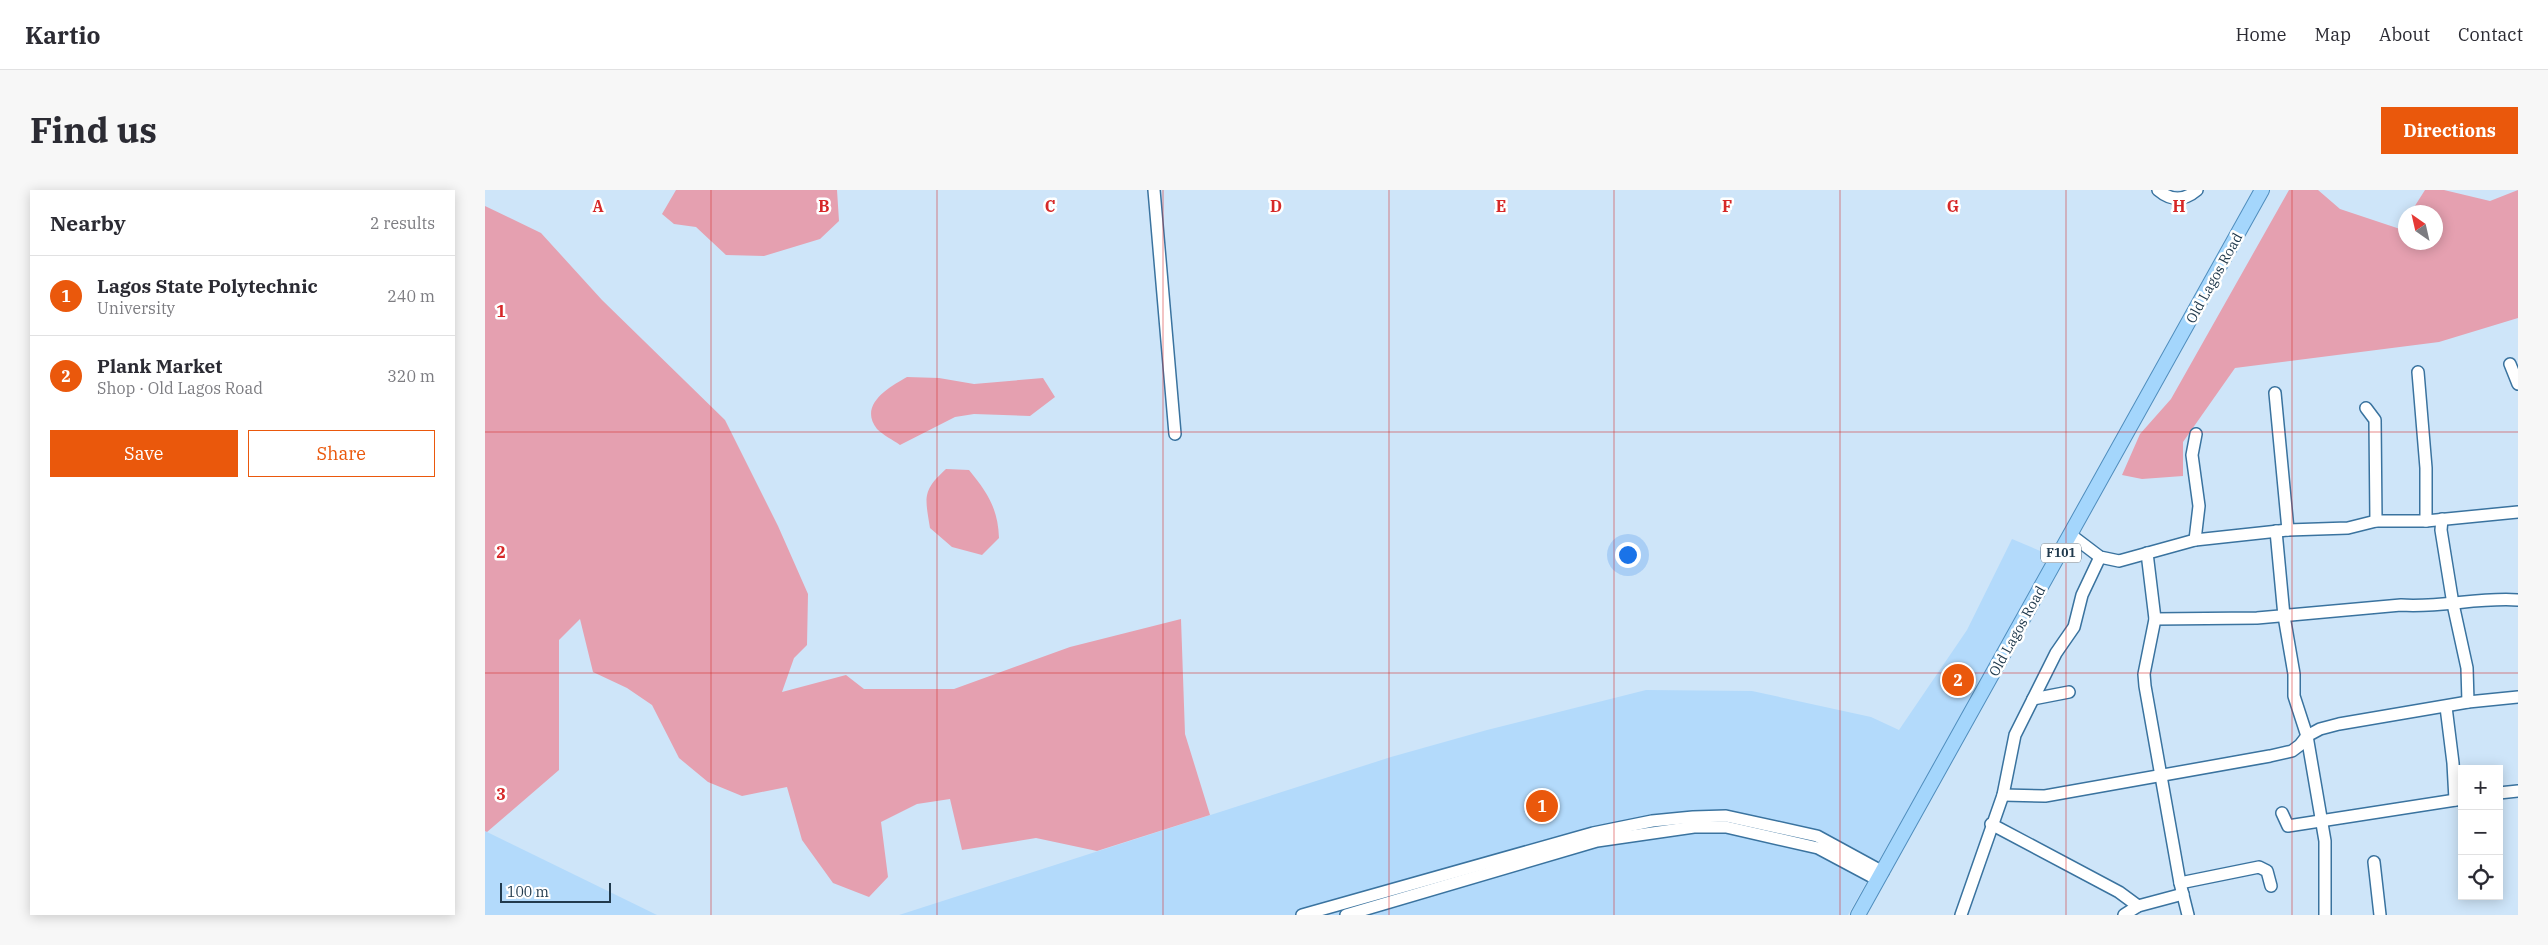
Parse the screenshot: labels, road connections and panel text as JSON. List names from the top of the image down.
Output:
{
  "streets": {
    "main road": ["Old Lagos Road", "F101"]
  },
  "scale_bar": "100 m",
  "north": "top left",
  "page": {
    "header": "Kartio",
    "nav": [
      "Home",
      "Map",
      "About",
      "Contact"
    ],
    "title": "Find us",
    "buttons": [
      "Directions",
      ["Save", "Share"]
    ],
    "heading": ["Nearby", "2 results"],
    "list": [
      {
        "mark": "1",
        "name": "Lagos State Polytechnic",
        "note": "University",
        "value": "240 m"
      },
      {
        "mark": "2",
        "name": "Plank Market",
        "note": "Shop · Old Lagos Road",
        "value": "320 m"
      }
    ],
    "pins": ["2", "1"],
    "map_buttons": ["+", "−"],
    "scale": "100 m"
  },
  "grid": {
    "columns": [
      "A",
      "B",
      "C",
      "D",
      "E",
      "F",
      "G",
      "H"
    ],
    "rows": ["1", "2", "3"]
  }
}
